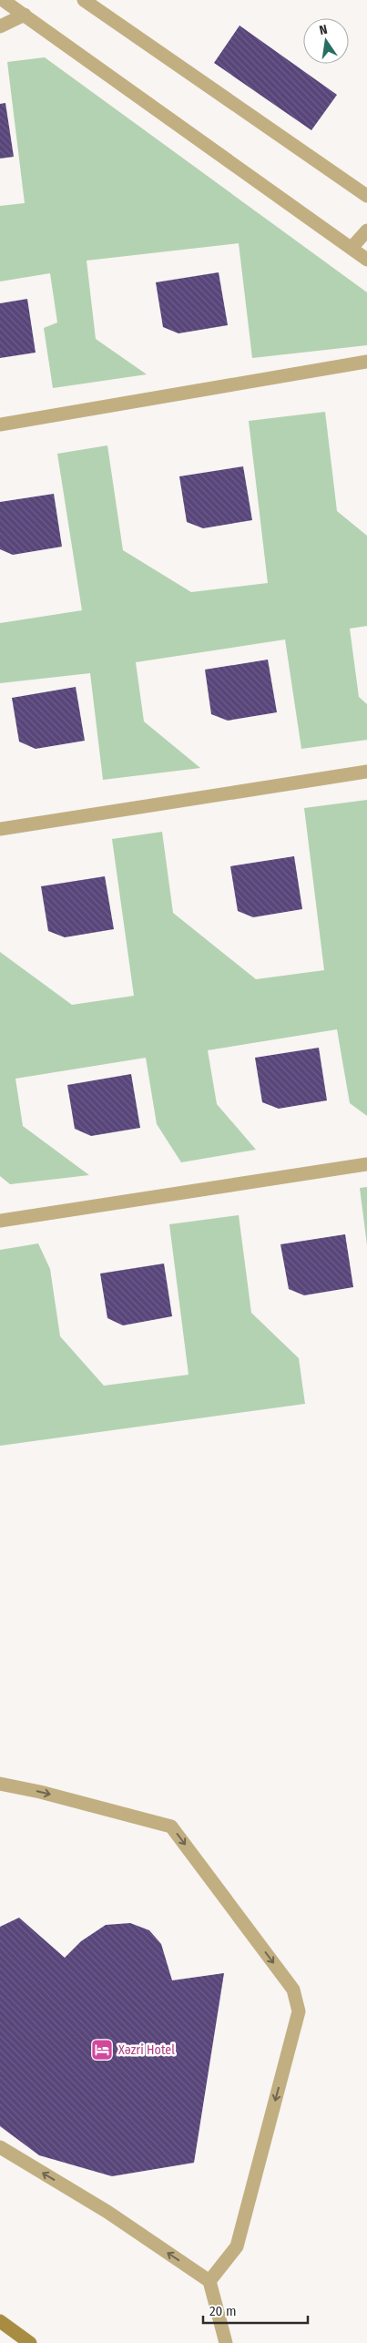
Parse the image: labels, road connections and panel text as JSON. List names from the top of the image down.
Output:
{
  "places": {
    "hotel": ["Xәzri Hotel"]
  },
  "scale_bar": "20 m",
  "north": "top"
}
